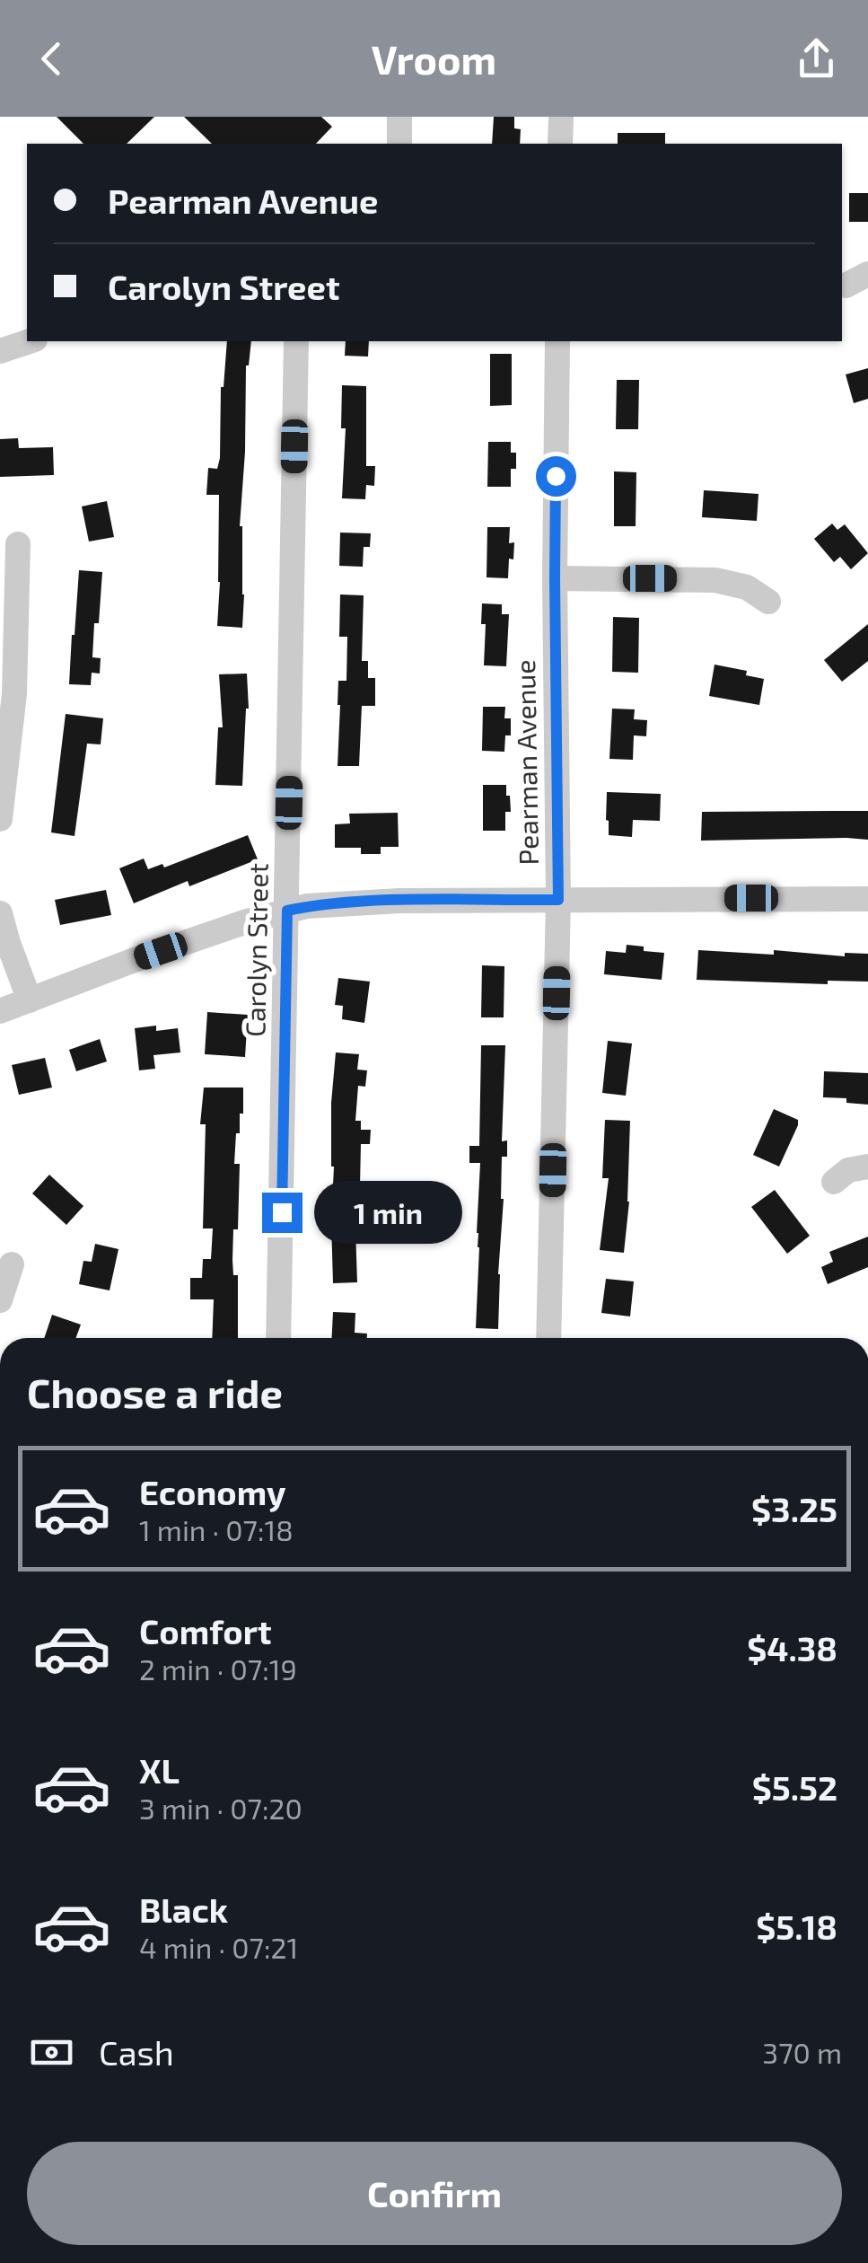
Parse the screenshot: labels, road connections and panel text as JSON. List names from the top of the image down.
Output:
{
  "streets": {
    "street": ["Pearman Avenue", "Carolyn Street"]
  },
  "page": {
    "header": "Vroom",
    "banner": ["Pearman Avenue", "Carolyn Street"],
    "bubble": "1 min",
    "heading": "Choose a ride",
    "list": [
      {
        "name": "Economy",
        "note": "1 min · 07:18",
        "value": "$3.25"
      },
      {
        "name": "Comfort",
        "note": "2 min · 07:19",
        "value": "$4.38"
      },
      {
        "name": "XL",
        "note": "3 min · 07:20",
        "value": "$5.52"
      },
      {
        "name": "Black",
        "note": "4 min · 07:21",
        "value": "$5.18"
      }
    ],
    "pay": ["Cash", "370 m"],
    "buttons": "Confirm"
  }
}
